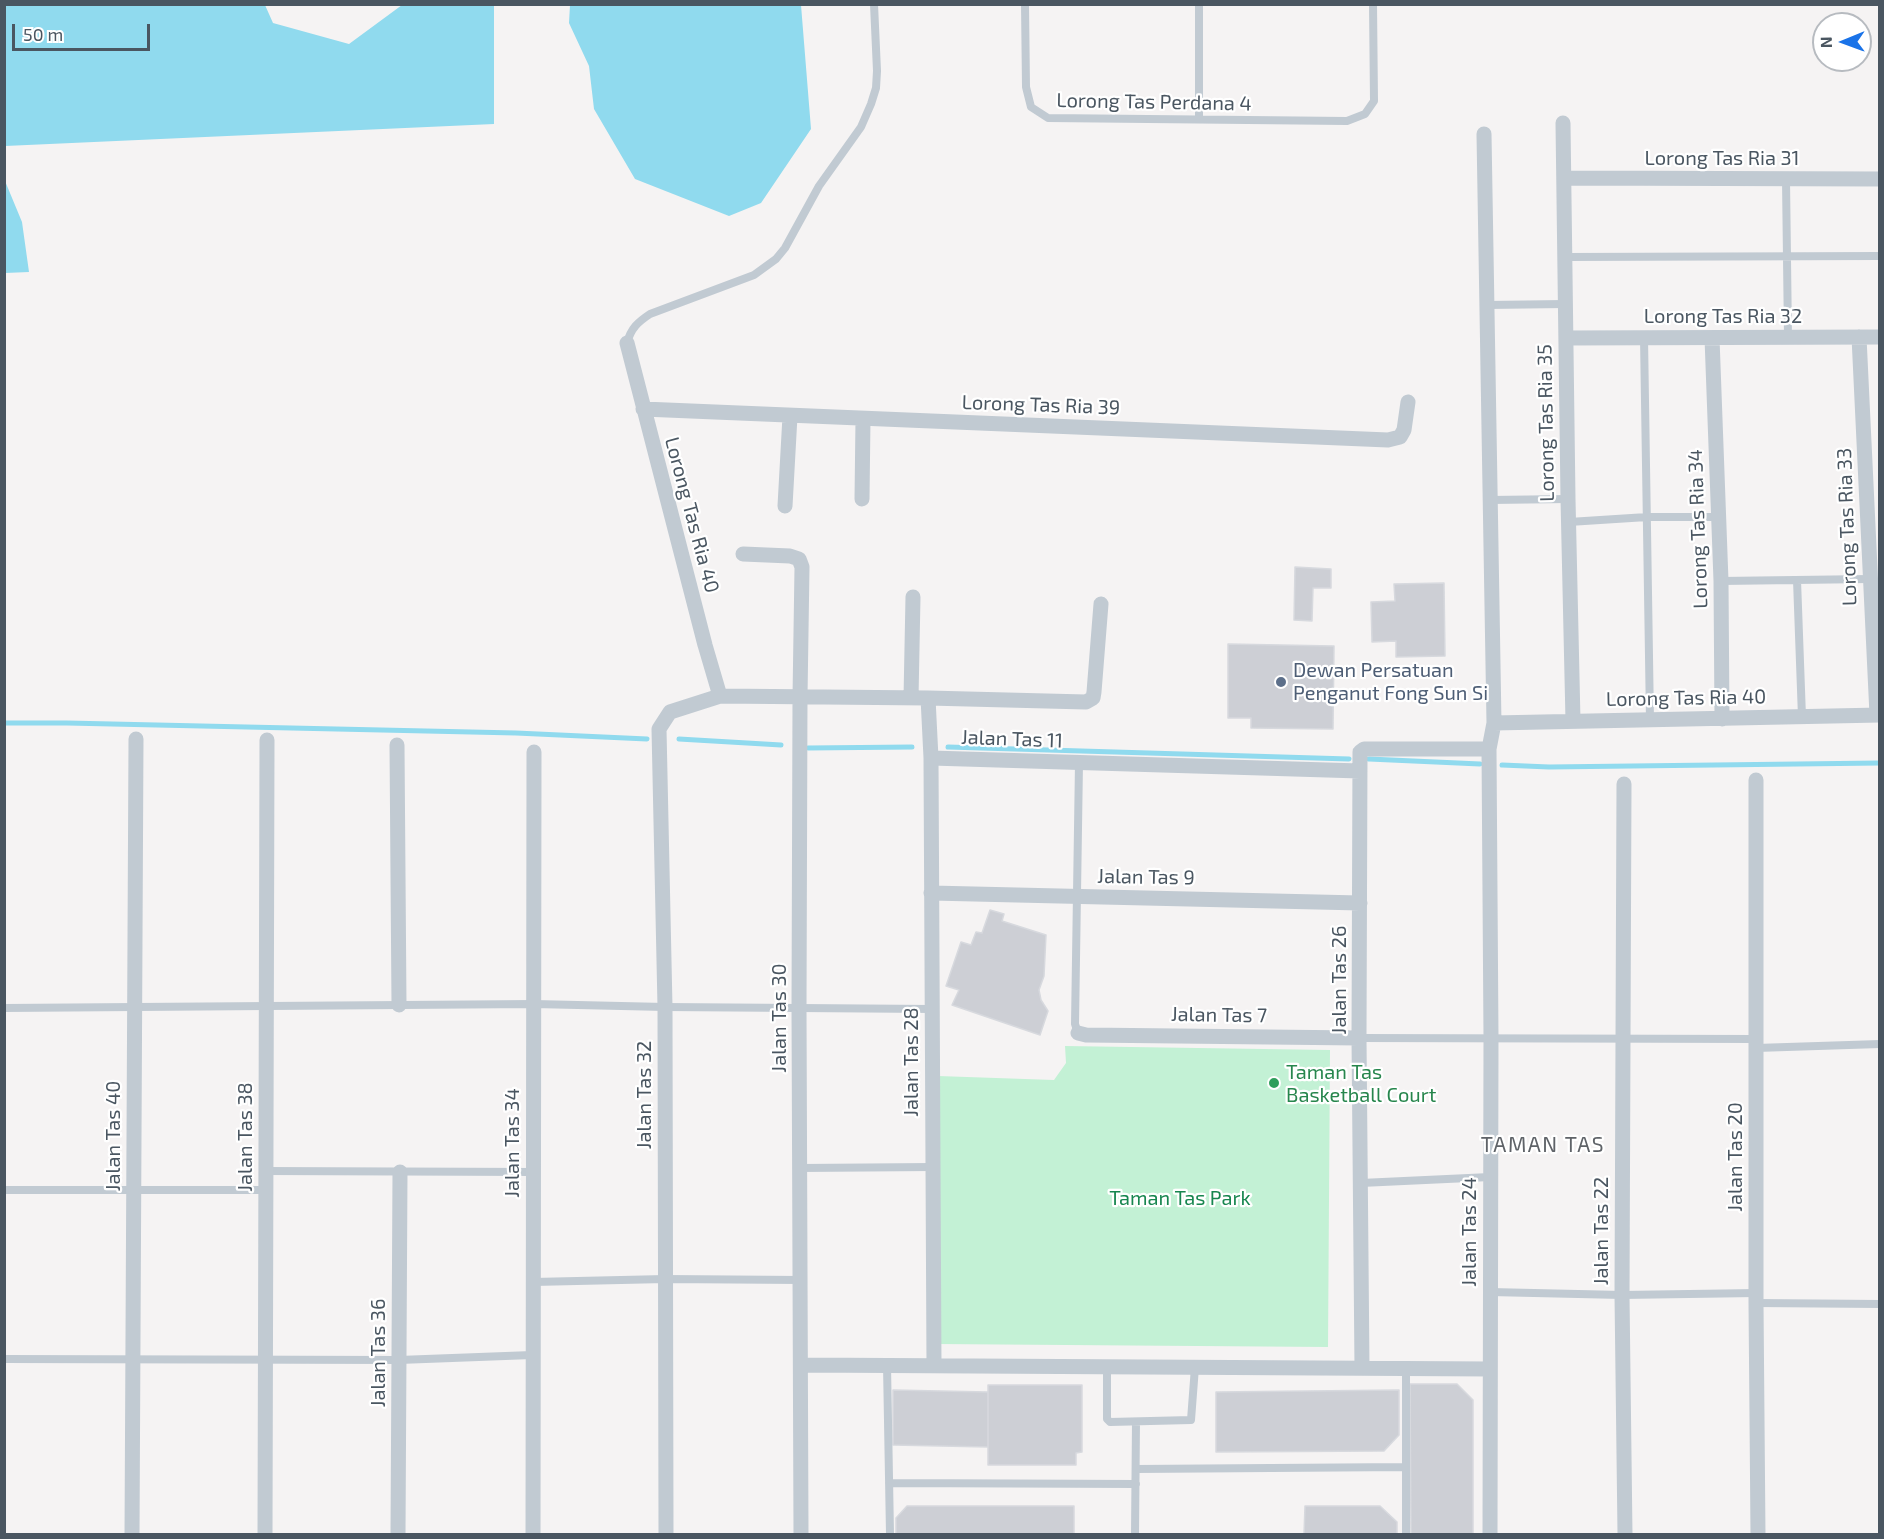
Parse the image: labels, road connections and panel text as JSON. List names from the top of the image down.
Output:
{
  "streets": {
    "street": [
      "Lorong Tas Ria 31",
      "Lorong Tas Ria 32",
      "Lorong Tas Ria 39",
      "Lorong Tas Ria 35",
      "Lorong Tas Ria 40",
      "Lorong Tas Ria 33",
      "Lorong Tas Ria 34",
      "Jalan Tas 11",
      "Jalan Tas 9",
      "Jalan Tas 26",
      "Jalan Tas 7",
      "Jalan Tas 30",
      "Jalan Tas 28",
      "Jalan Tas 32",
      "Jalan Tas 40",
      "Jalan Tas 38",
      "Jalan Tas 34",
      "Jalan Tas 20",
      "Jalan Tas 22",
      "Jalan Tas 24",
      "Jalan Tas 36"
    ],
    "lane": ["Lorong Tas Perdana 4"]
  },
  "crossings": [
    ["Lorong Tas Ria 31", "Lorong Tas Ria 35"],
    ["Lorong Tas Ria 32", "Lorong Tas Ria 35"],
    ["Lorong Tas Ria 32", "Lorong Tas Ria 33"],
    ["Lorong Tas Ria 32", "Lorong Tas Ria 34"],
    ["Lorong Tas Ria 39", "Lorong Tas Ria 40"],
    ["Lorong Tas Ria 35", "Lorong Tas Ria 40"],
    ["Lorong Tas Ria 40", "Lorong Tas Ria 33"],
    ["Lorong Tas Ria 40", "Lorong Tas Ria 34"],
    ["Lorong Tas Ria 40", "Jalan Tas 32"],
    ["Lorong Tas Ria 40", "Jalan Tas 24"],
    ["Jalan Tas 11", "Jalan Tas 26"],
    ["Jalan Tas 11", "Jalan Tas 28"],
    ["Jalan Tas 9", "Jalan Tas 26"],
    ["Jalan Tas 9", "Jalan Tas 28"],
    ["Jalan Tas 26", "Jalan Tas 7"]
  ],
  "districts": ["TAMAN TAS"],
  "parks": ["Taman Tas Park"],
  "places": ["Dewan Persatuan Penganut Fong Sun Si", "Taman Tas Basketball Court"],
  "scale_bar": "50 m",
  "north": "left"
}
